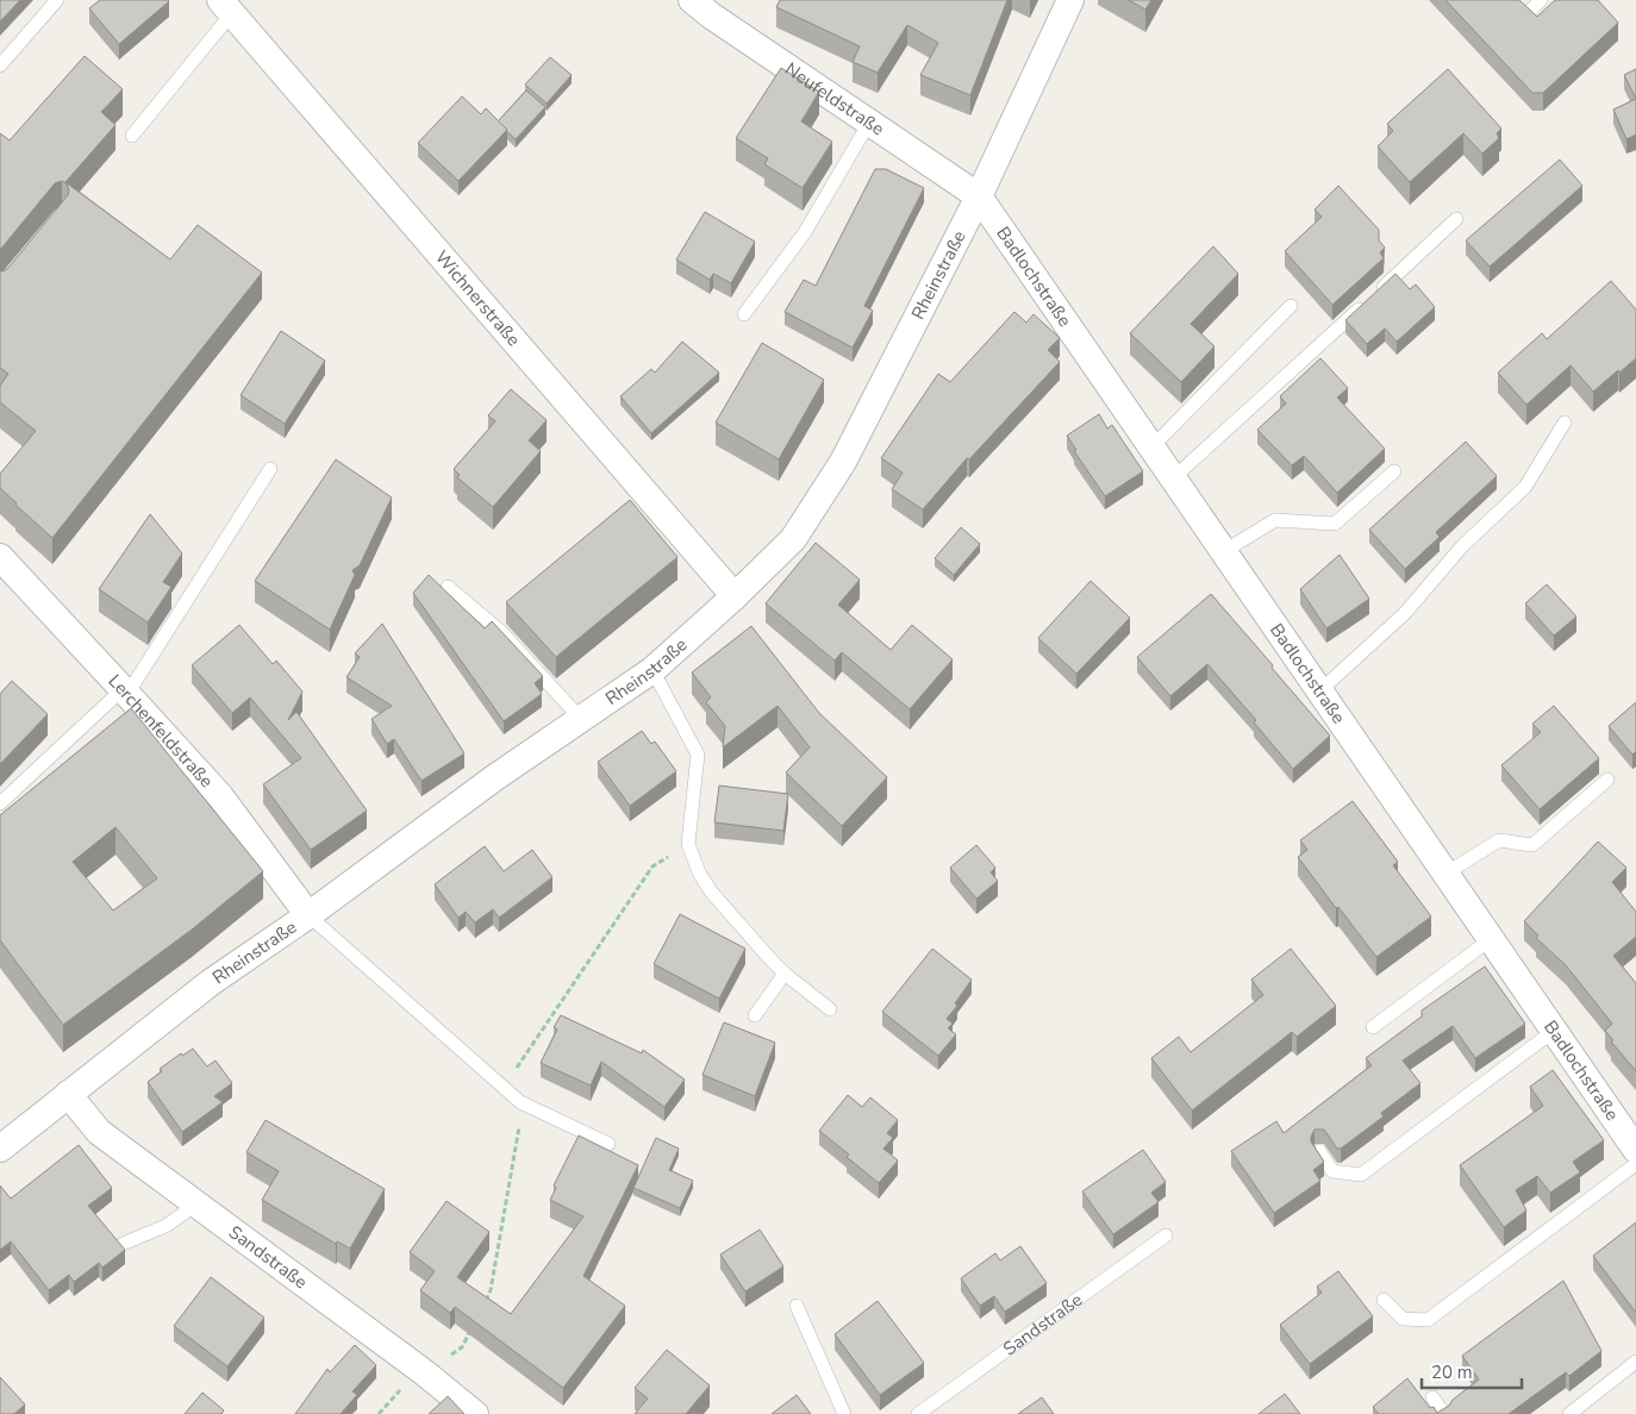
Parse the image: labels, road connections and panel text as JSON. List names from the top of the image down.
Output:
{
  "streets": {
    "street": [
      "Neufeldstraße",
      "Rheinstraße",
      "Badlochstraße",
      "Wichnerstraße",
      "Lerchenfeldstraße",
      "Sandstraße"
    ]
  },
  "crossings": [
    ["Neufeldstraße", "Rheinstraße"],
    ["Neufeldstraße", "Badlochstraße"],
    ["Rheinstraße", "Badlochstraße"],
    ["Rheinstraße", "Wichnerstraße"],
    ["Rheinstraße", "Lerchenfeldstraße"],
    ["Rheinstraße", "Sandstraße"]
  ],
  "scale_bar": "20 m"
}
